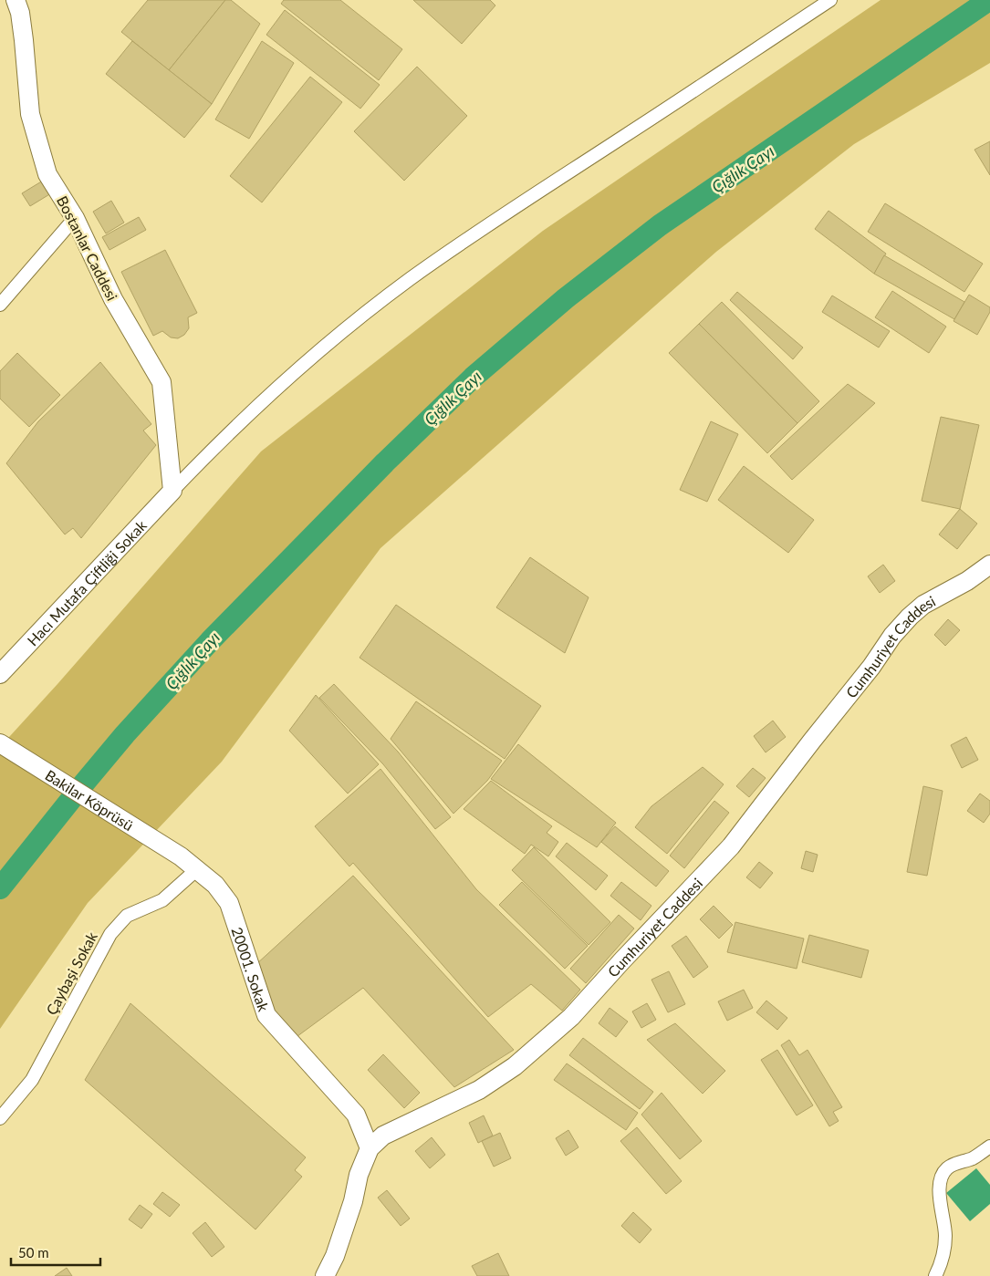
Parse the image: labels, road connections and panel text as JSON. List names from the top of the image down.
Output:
{
  "streets": {
    "street": [
      "Bostanlar Caddesi",
      "Hacı Mutafa Çiftliği Sokak",
      "Cumhuriyet Caddesi",
      "Bakilar Köprüsü",
      "20001. Sokak",
      "Çaybaşi Sokak"
    ]
  },
  "crossings": [
    ["Bostanlar Caddesi", "Hacı Mutafa Çiftliği Sokak"],
    ["Cumhuriyet Caddesi", "20001. Sokak"],
    ["Bakilar Köprüsü", "20001. Sokak"],
    ["20001. Sokak", "Çaybaşi Sokak"]
  ],
  "water": ["Çığlık Çayı"],
  "scale_bar": "50 m"
}
